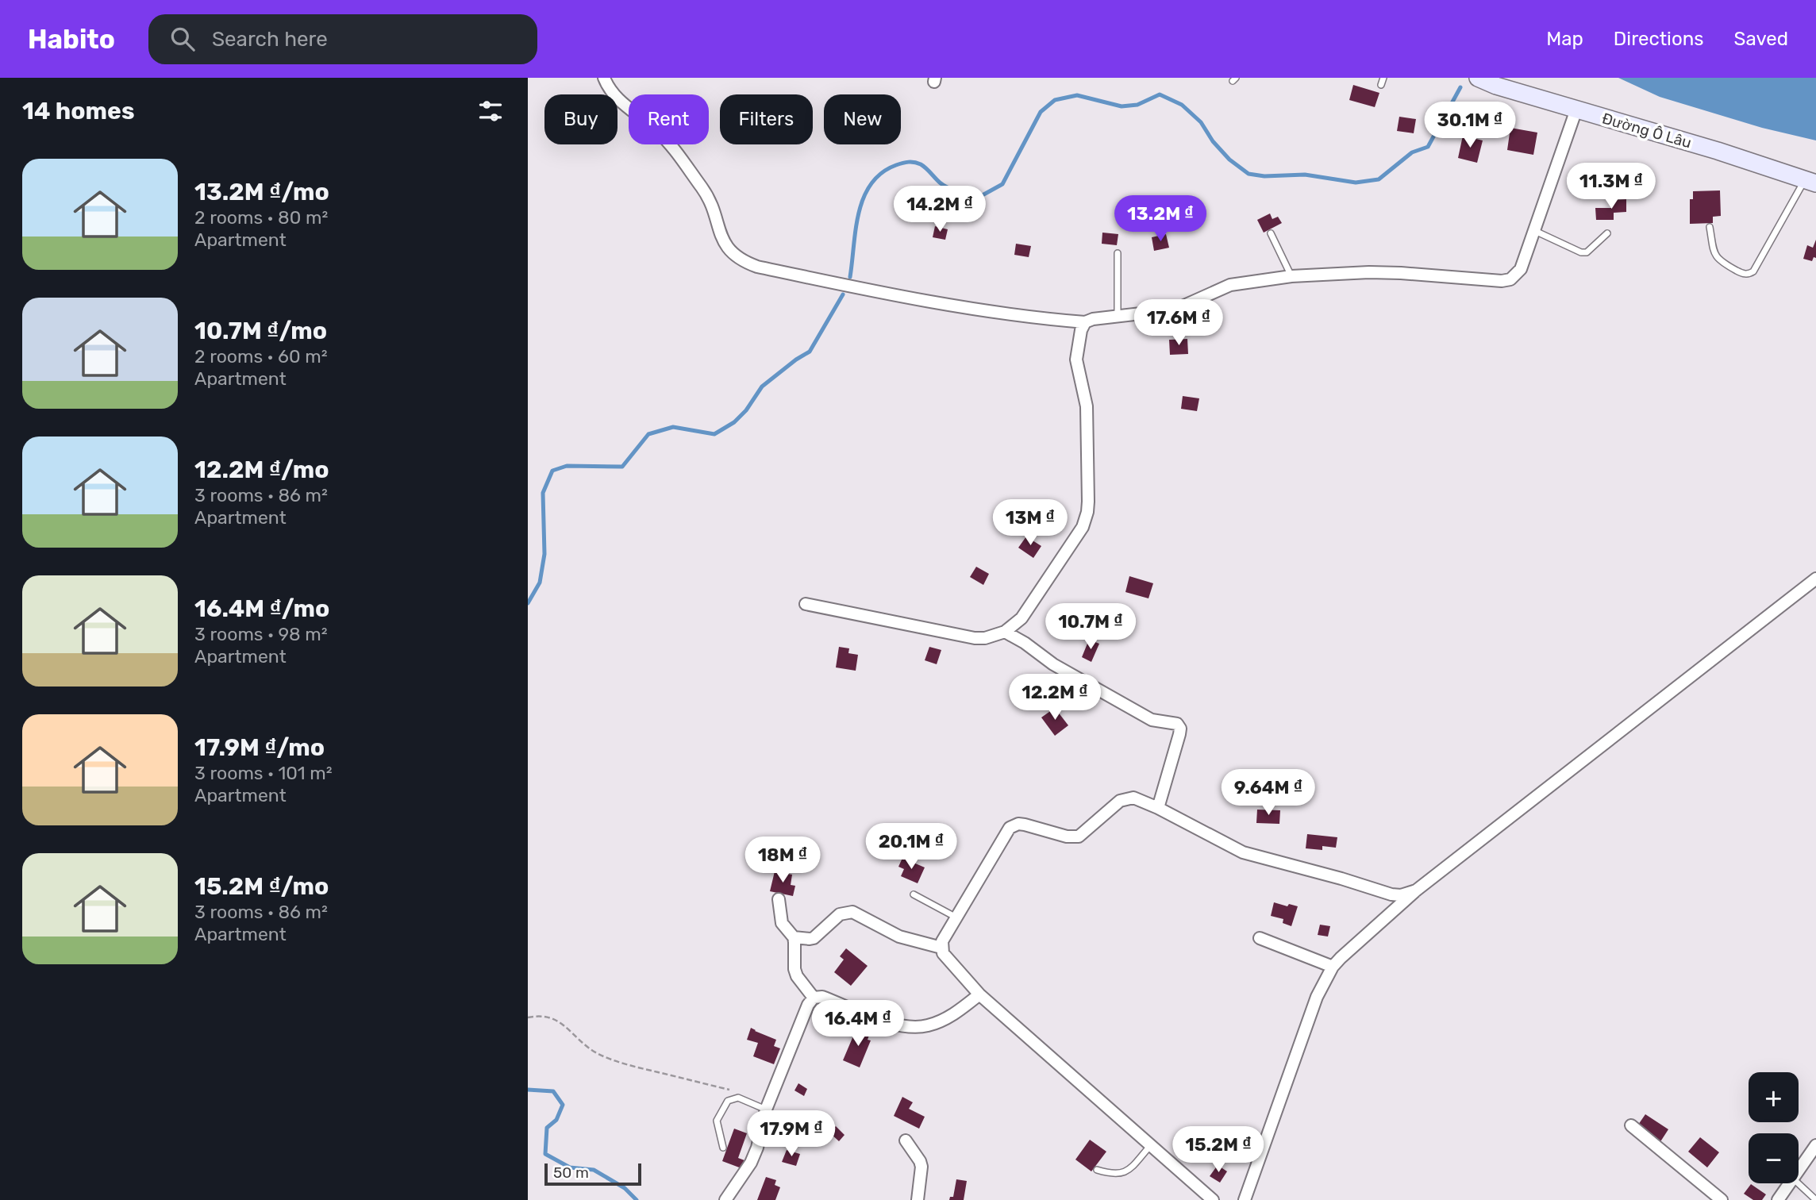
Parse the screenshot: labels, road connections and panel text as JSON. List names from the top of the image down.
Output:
{
  "streets": {
    "main road": ["Đường Ô Lâu"]
  },
  "scale_bar": "50 m",
  "page": {
    "header": "Habito",
    "search": "Search here",
    "nav": ["Map", "Directions", "Saved"],
    "heading": "14 homes",
    "chip": [
      "Buy",
      "Rent",
      "Filters",
      "New"
    ],
    "price": [
      "30.1M ₫",
      "11.3M ₫",
      "14.2M ₫",
      "13.2M ₫",
      "17.6M ₫",
      "13M ₫",
      "10.7M ₫",
      "12.2M ₫",
      "9.64M ₫",
      "20.1M ₫",
      "18M ₫",
      "16.4M ₫",
      "17.9M ₫",
      "15.2M ₫"
    ],
    "list": [
      {
        "name": "13.2M ₫/mo",
        "note": "2 rooms · 80 m² · Apartment"
      },
      {
        "name": "10.7M ₫/mo",
        "note": "2 rooms · 60 m² · Apartment"
      },
      {
        "name": "12.2M ₫/mo",
        "note": "3 rooms · 86 m² · Apartment"
      },
      {
        "name": "16.4M ₫/mo",
        "note": "3 rooms · 98 m² · Apartment"
      },
      {
        "name": "17.9M ₫/mo",
        "note": "3 rooms · 101 m² · Apartment"
      },
      {
        "name": "15.2M ₫/mo",
        "note": "3 rooms · 86 m² · Apartment"
      }
    ],
    "map_buttons": ["+", "−"],
    "scale": "50 m"
  }
}
